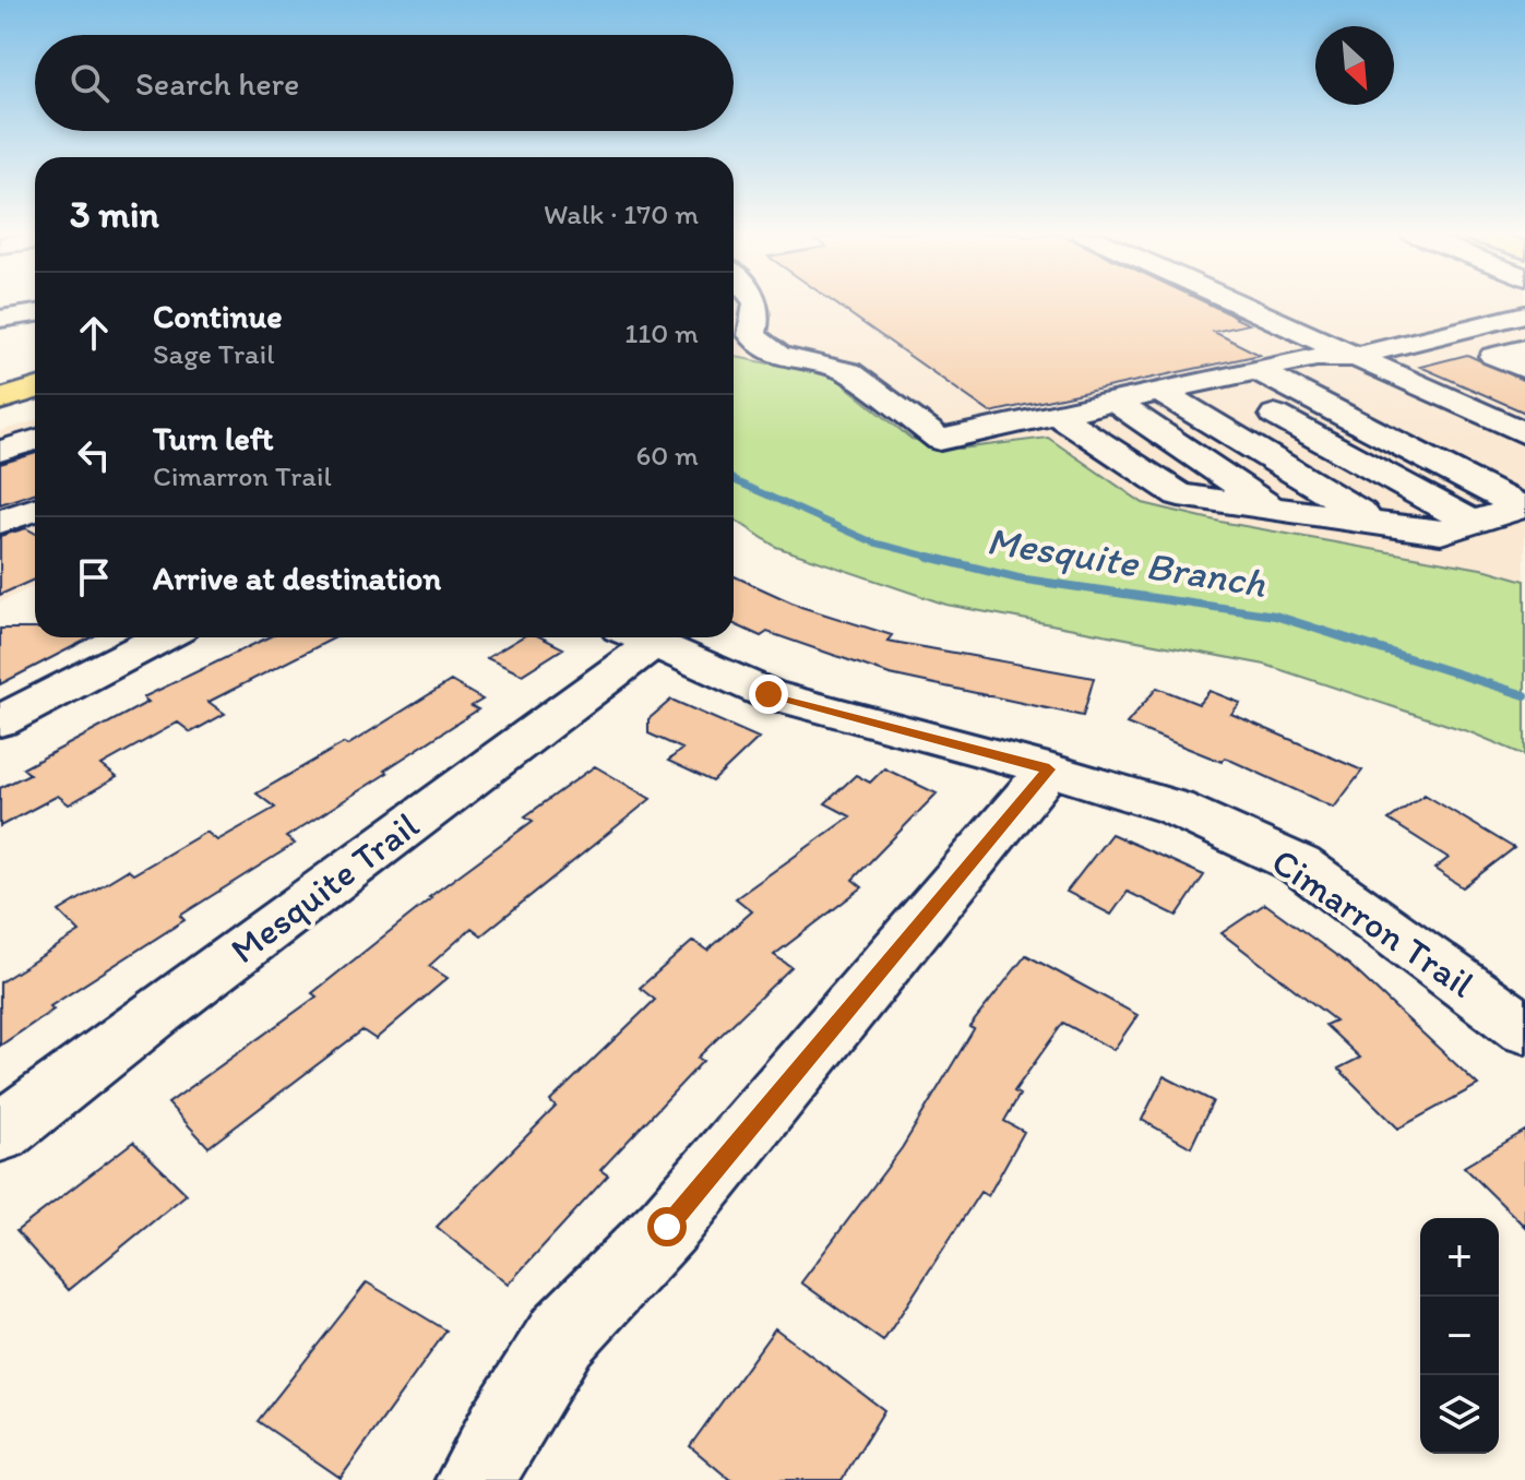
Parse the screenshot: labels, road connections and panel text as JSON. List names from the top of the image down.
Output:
{
  "streets": {
    "street": ["Mesquite Trail", "Cimarron Trail"]
  },
  "crossings": [
    ["Mesquite Trail", "Cimarron Trail"]
  ],
  "water": ["Mesquite Branch"],
  "north": "bottom right",
  "page": {
    "search": "Search here",
    "heading": ["3 min", "Walk · 170 m"],
    "list": [
      ["Continue", "Sage Trail", "110 m"],
      ["Turn left", "Cimarron Trail", "60 m"],
      "Arrive at destination"
    ],
    "map_buttons": ["+", "−"]
  }
}
